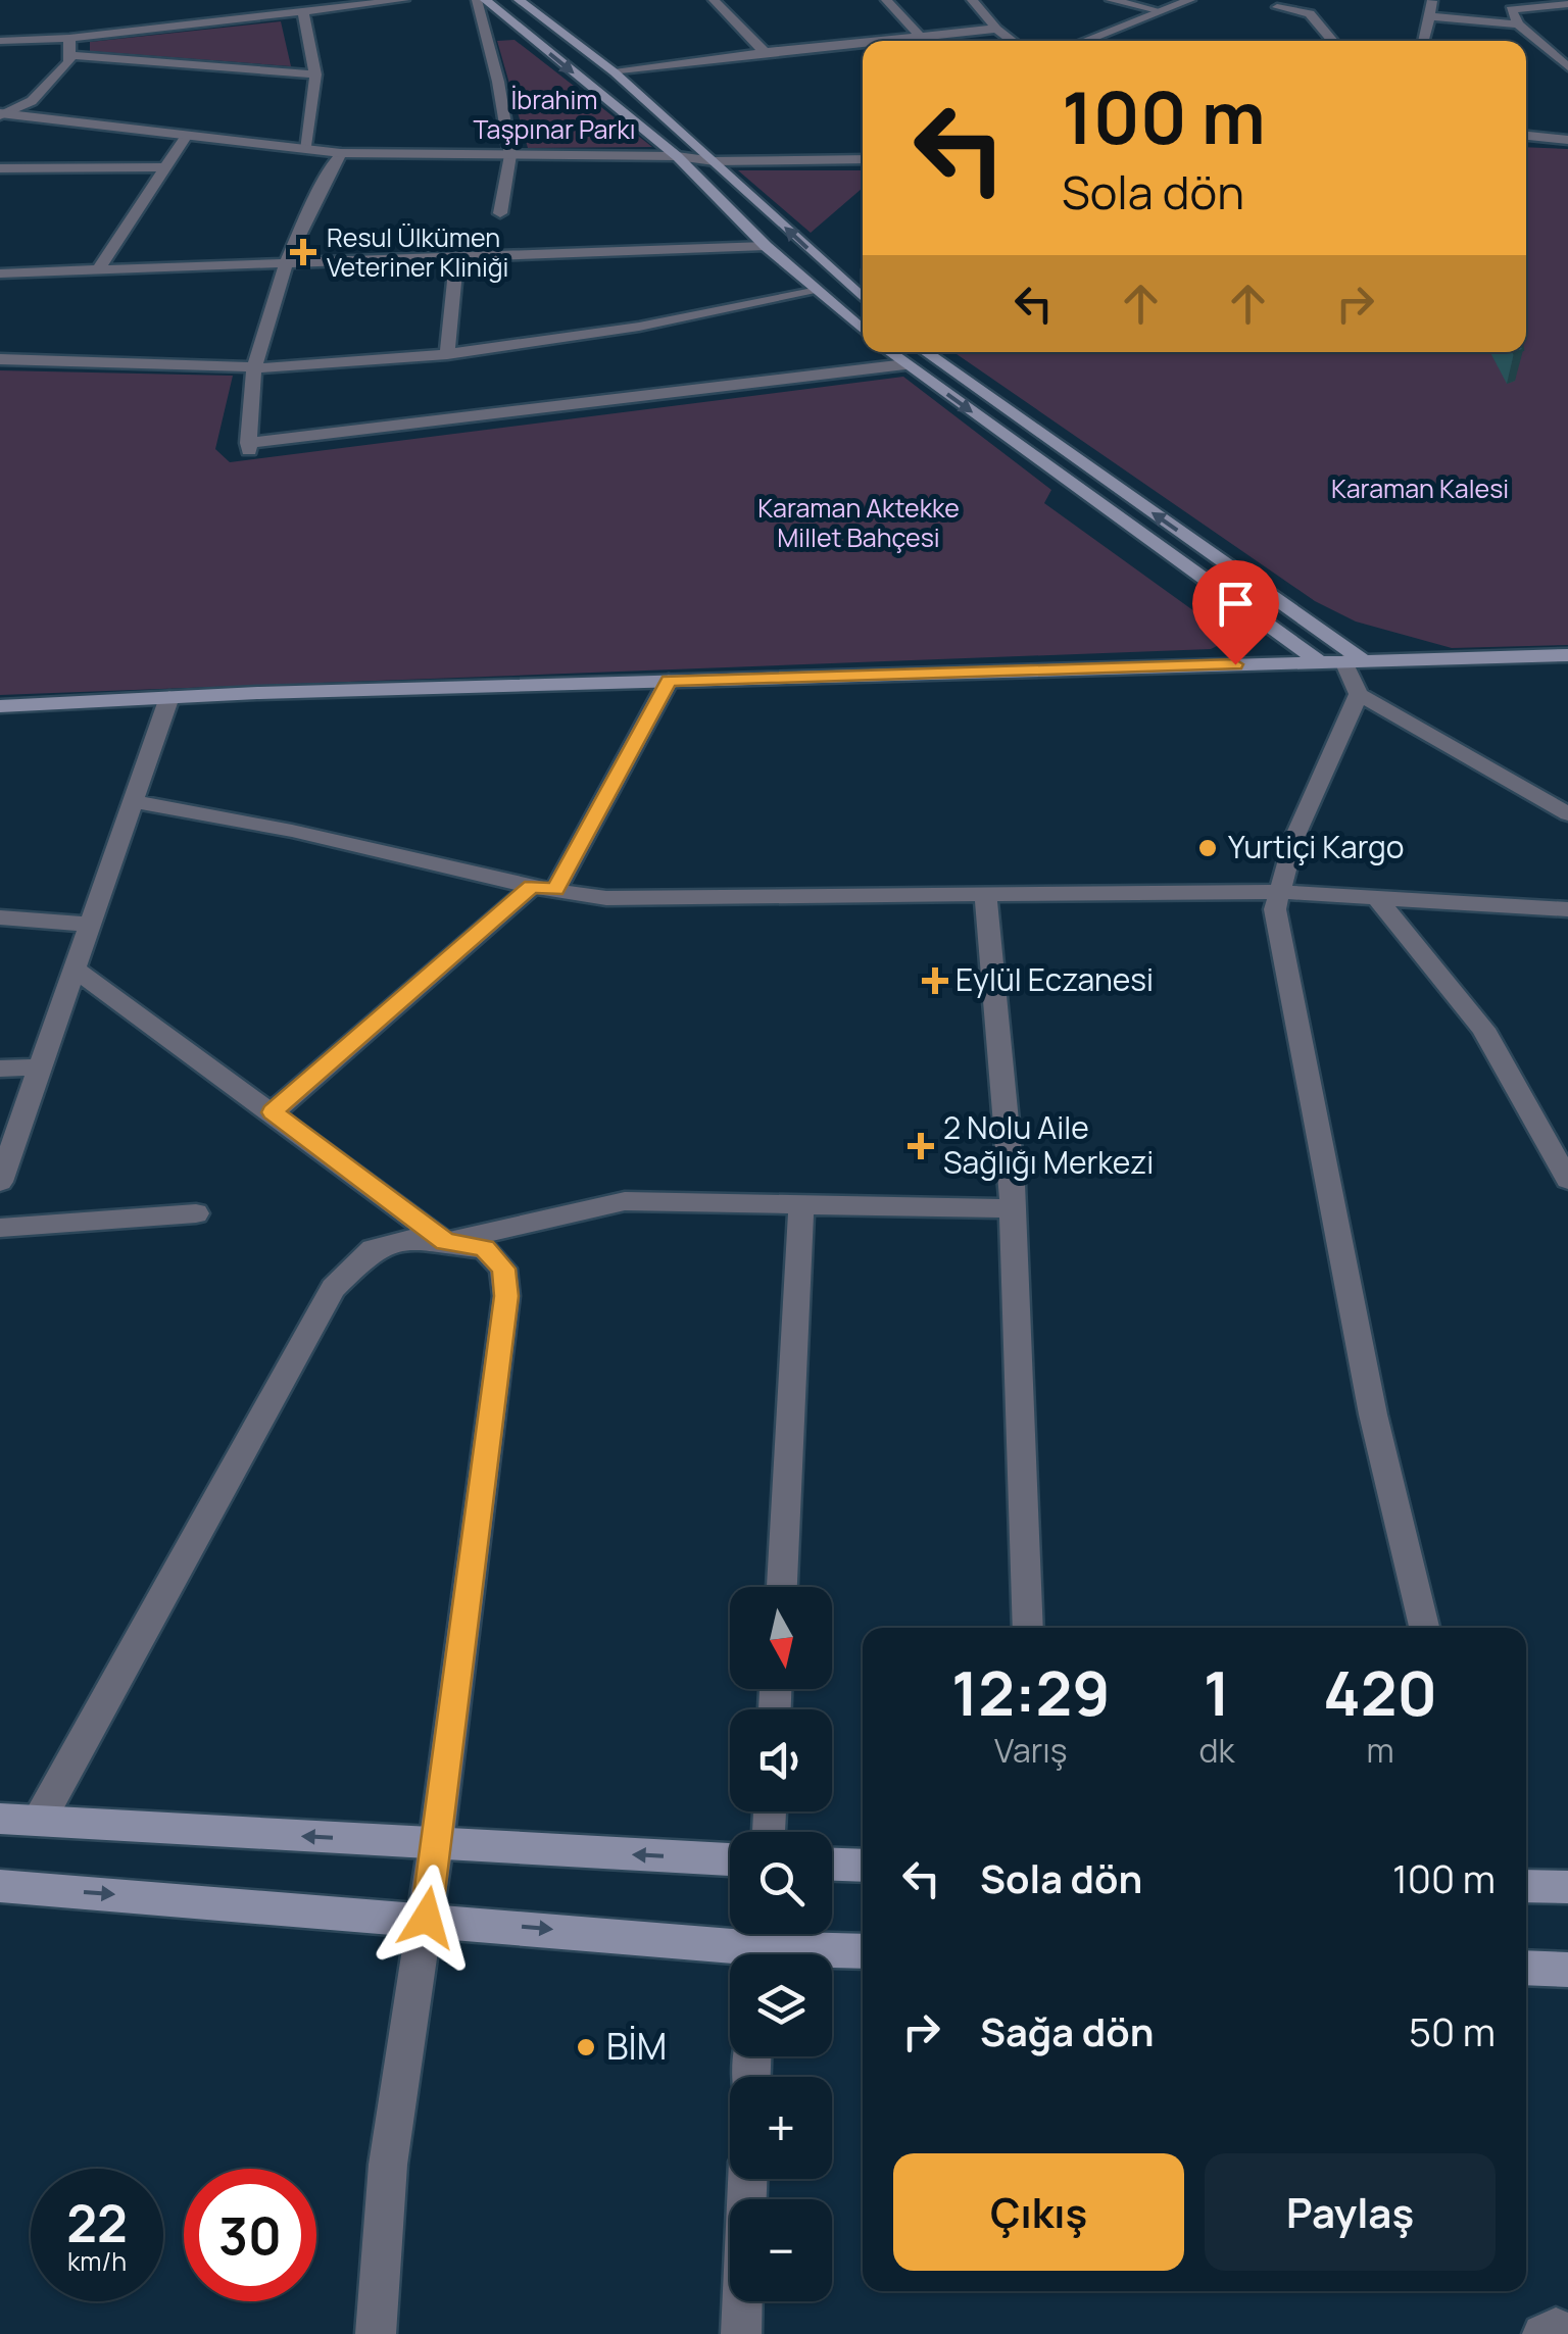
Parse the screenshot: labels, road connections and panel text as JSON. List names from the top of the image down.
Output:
{
  "parks": ["İbrahim Taşpınar Parkı", "Karaman Kalesi", "Karaman Aktekke Millet Bahçesi"],
  "places": {
    "health": ["Resul Ülkümen Veteriner Kliniği", "Eylül Eczanesi", "2 Nolu Aile Sağlığı Merkezi"],
    "other": ["Yurtiçi Kargo", "BİM"]
  },
  "north": "bottom",
  "page": {
    "turn": ["100 m", "Sola dön"],
    "map_buttons": ["+", "−"],
    "eta": [
      "12:29",
      "Varış",
      "1",
      "dk",
      "420",
      "m"
    ],
    "list": [
      {
        "name": "Sola dön",
        "value": "100 m"
      },
      {
        "name": "Sağa dön",
        "value": "50 m"
      }
    ],
    "buttons": ["Çıkış", "Paylaş"],
    "speed": "22 km/h",
    "limit": "30"
  }
}
